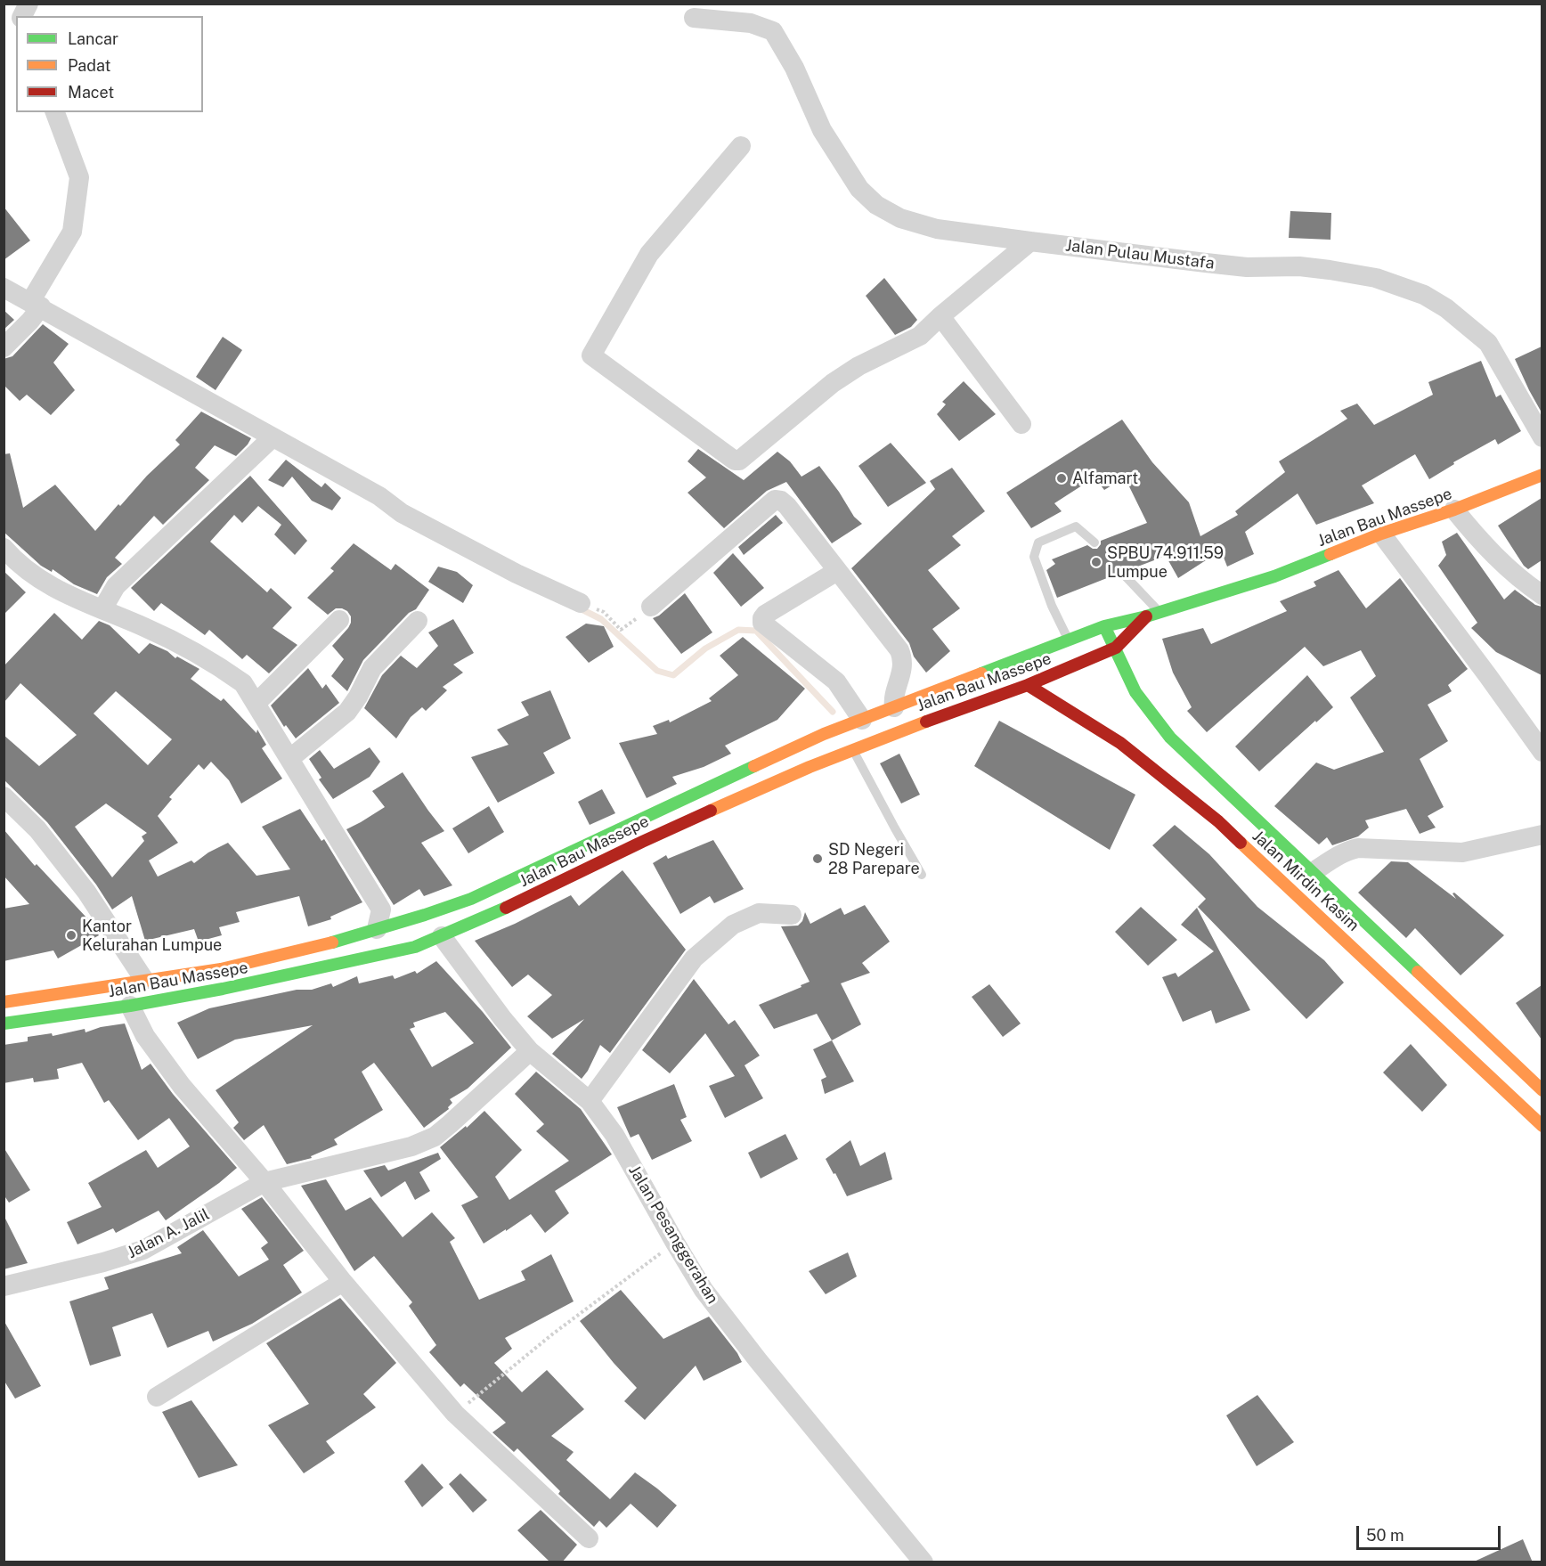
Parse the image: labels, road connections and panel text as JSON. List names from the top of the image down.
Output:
{
  "streets": {
    "highway": ["Jalan Bau Massepe", "Jalan Mirdin Kasim"],
    "street": ["Jalan Pulau Mustafa", "Jalan A. Jalil", "Jalan Pesanggerahan"]
  },
  "crossings": [
    ["Jalan Bau Massepe", "Jalan Mirdin Kasim"],
    ["Jalan Bau Massepe", "Jalan Pesanggerahan"],
    ["Jalan A. Jalil", "Jalan Pesanggerahan"]
  ],
  "places": [
    "Alfamart",
    "SPBU 74.911.59 Lumpue",
    "SD Negeri 28 Parepare",
    "Kantor Kelurahan Lumpue"
  ],
  "legend": ["Lancar", "Padat", "Macet"],
  "scale_bar": "50 m"
}
